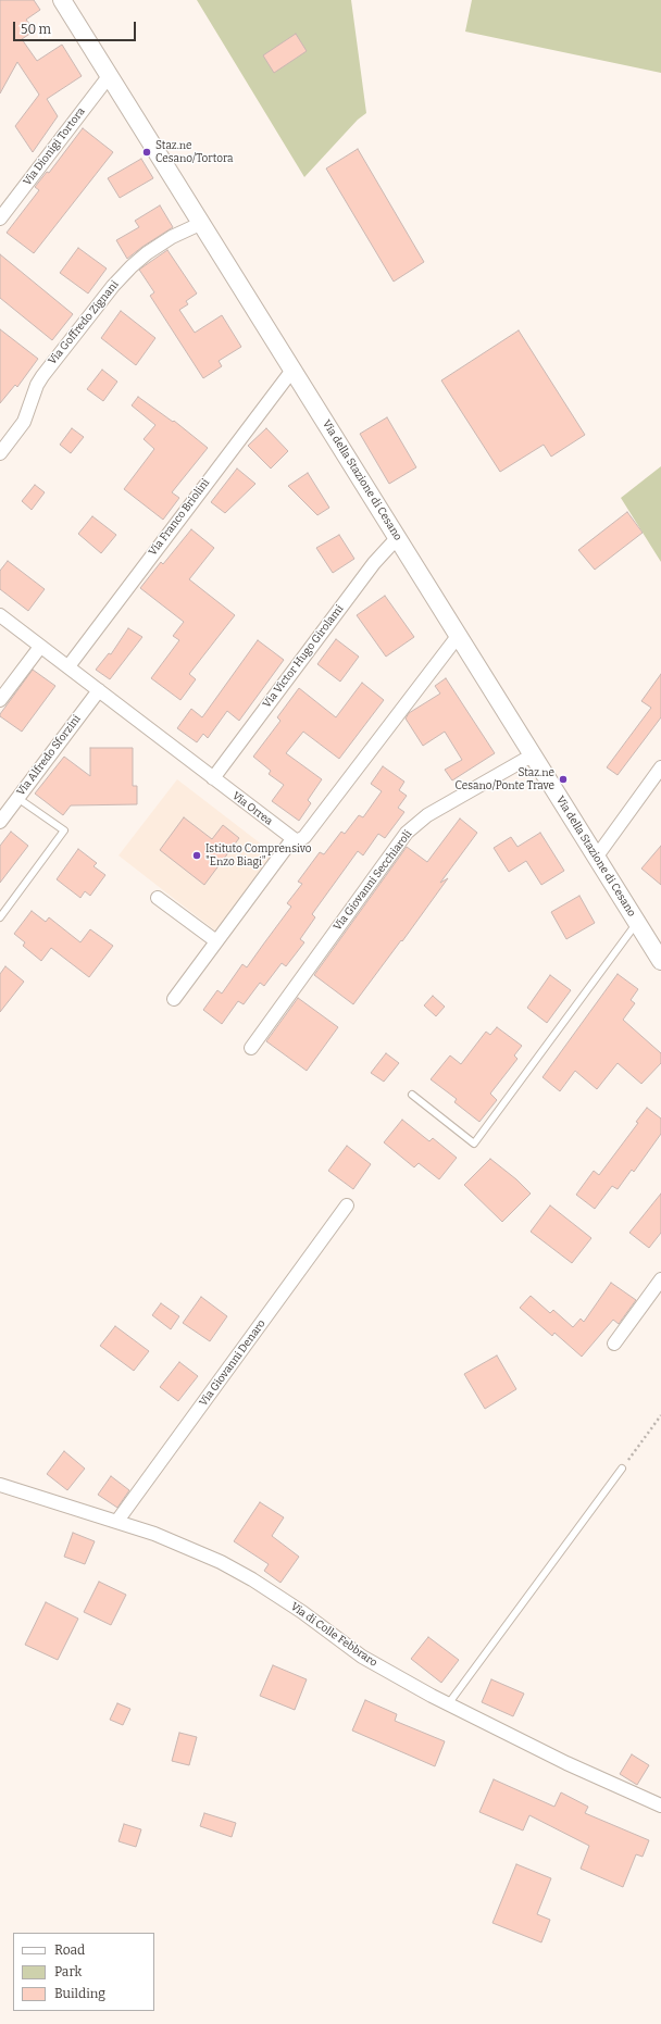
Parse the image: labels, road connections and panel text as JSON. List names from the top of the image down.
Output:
{
  "streets": {
    "street": [
      "Via Dionigi Tortora",
      "Via Goffredo Zignani",
      "Via della Stazione di Cesano",
      "Via Franco Briolini",
      "Via Victor Hugo Girolami",
      "Via Alfredo Sforzini",
      "Via Orrea",
      "Via Giovanni Secchiaroli",
      "Via Giovanni Denaro",
      "Via di Colle Febbraro"
    ]
  },
  "crossings": [
    ["Via Dionigi Tortora", "Via della Stazione di Cesano"],
    ["Via Goffredo Zignani", "Via della Stazione di Cesano"],
    ["Via della Stazione di Cesano", "Via Franco Briolini"],
    ["Via della Stazione di Cesano", "Via Victor Hugo Girolami"],
    ["Via della Stazione di Cesano", "Via Giovanni Secchiaroli"],
    ["Via Franco Briolini", "Via Orrea"],
    ["Via Victor Hugo Girolami", "Via Orrea"],
    ["Via Alfredo Sforzini", "Via Orrea"],
    ["Via Giovanni Denaro", "Via di Colle Febbraro"]
  ],
  "places": ["Staz.ne Cesano/Tortora", "Staz.ne Cesano/Ponte Trave", "Istituto Comprensivo \"Enzo Biagi\""],
  "legend": ["Road", "Park", "Building"],
  "scale_bar": "50 m"
}
